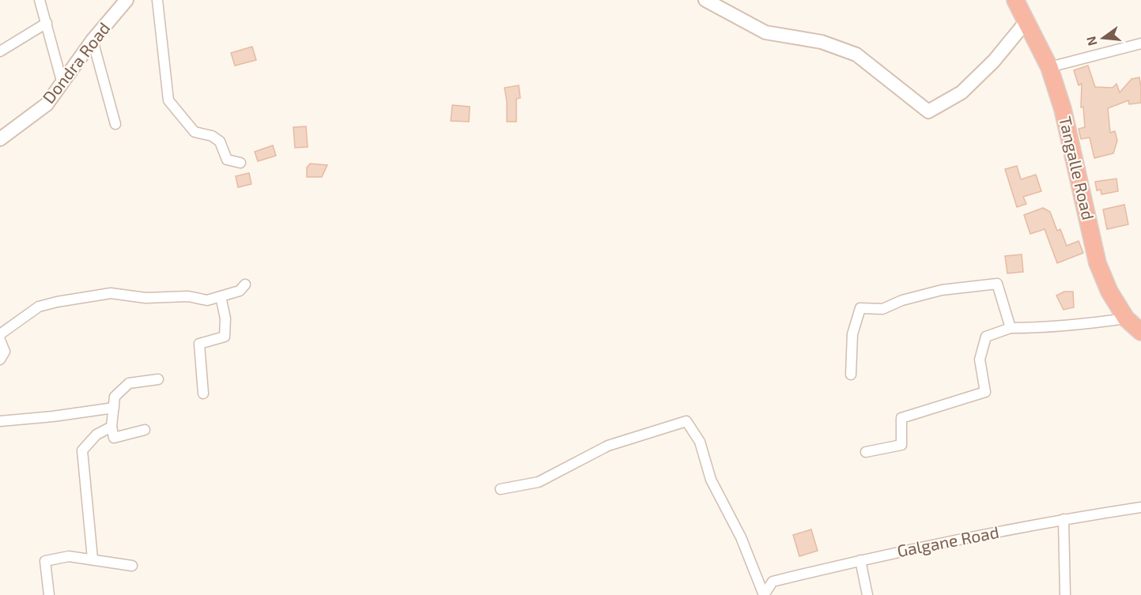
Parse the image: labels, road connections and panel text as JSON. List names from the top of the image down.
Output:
{
  "streets": {
    "highway": ["Tangalle Road"],
    "street": ["Dondra Road", "Galgane Road"]
  },
  "north": "left"
}
